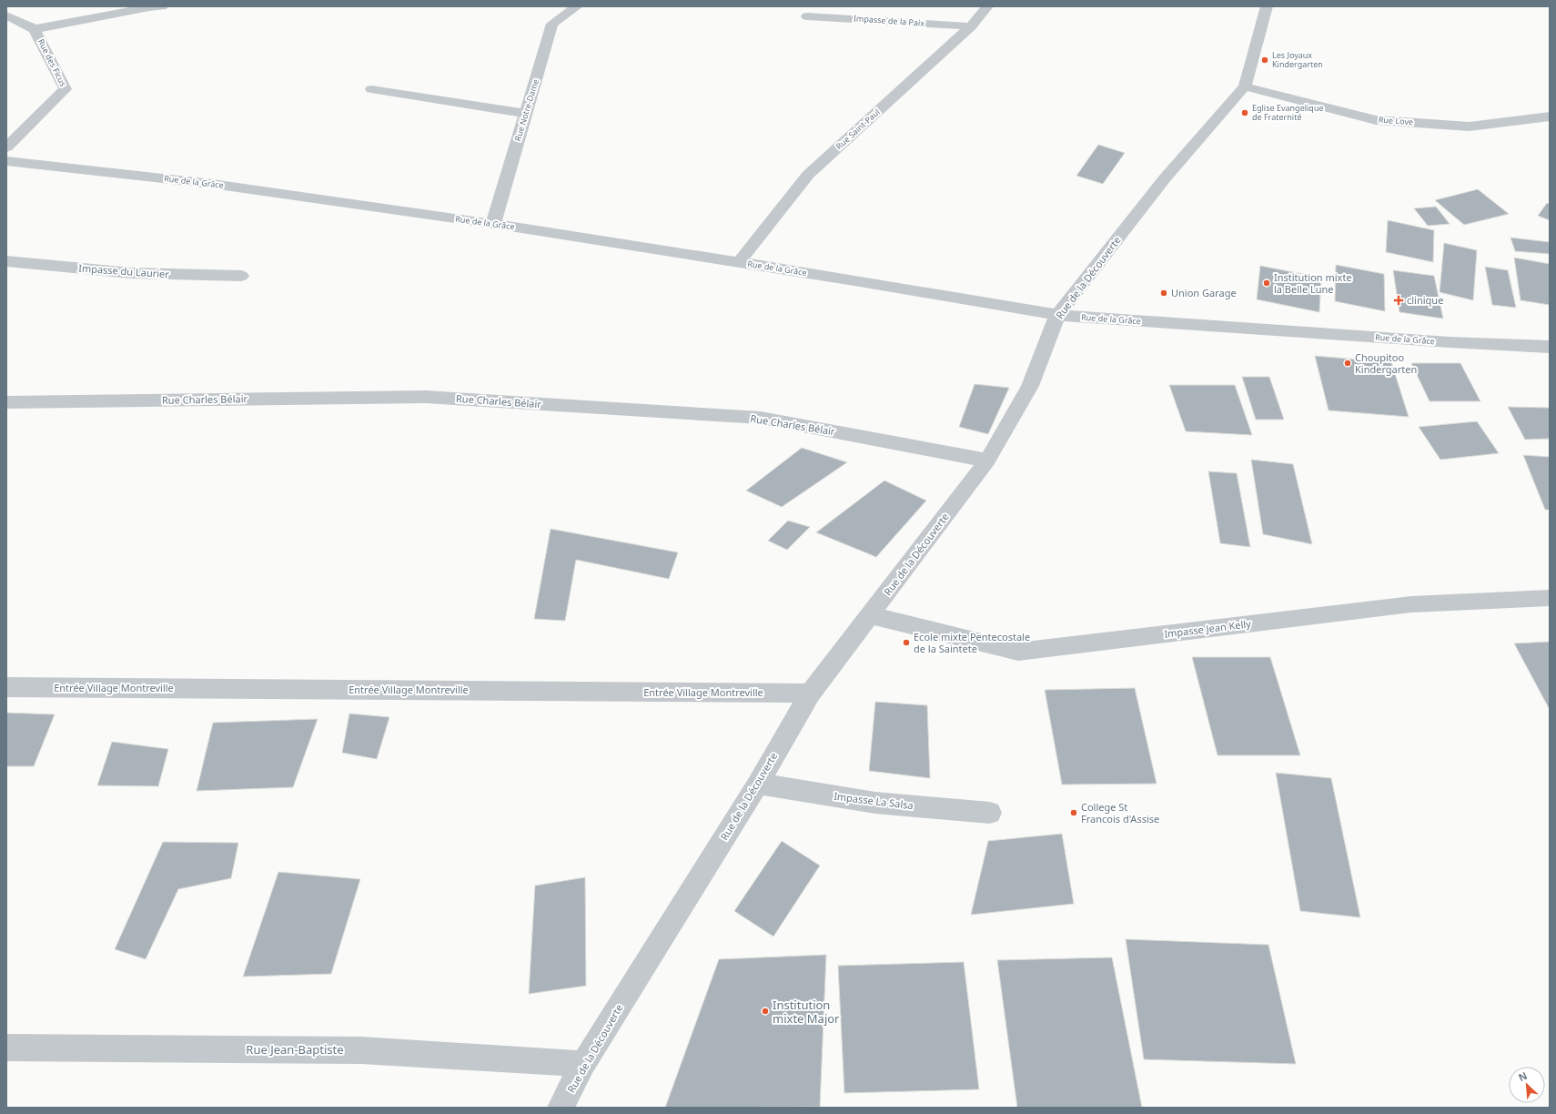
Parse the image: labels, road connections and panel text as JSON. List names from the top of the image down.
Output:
{
  "streets": {
    "street": [
      "Impasse de la Paix",
      "Rue des Ficus",
      "Rue Notre-Dame",
      "Rue Love",
      "Rue Saint-Paul",
      "Rue de la Grâce",
      "Impasse du Laurier",
      "Rue de la Découverte",
      "Rue Charles Bélair",
      "Impasse Jean Kelly",
      "Entrée Village Montreville",
      "Impasse La Salsa",
      "Rue Jean-Baptiste"
    ]
  },
  "crossings": [
    ["Impasse de la Paix", "Rue Saint-Paul"],
    ["Rue Notre-Dame", "Rue de la Grâce"],
    ["Rue Love", "Rue de la Découverte"],
    ["Rue Saint-Paul", "Rue de la Grâce"],
    ["Rue de la Grâce", "Rue de la Découverte"],
    ["Rue de la Découverte", "Rue Charles Bélair"],
    ["Rue de la Découverte", "Impasse Jean Kelly"],
    ["Rue de la Découverte", "Entrée Village Montreville"],
    ["Rue de la Découverte", "Impasse La Salsa"],
    ["Rue de la Découverte", "Rue Jean-Baptiste"]
  ],
  "places": {
    "other": [
      "Les Joyaux Kindergarten",
      "Eglise Evangelique de Fraternité",
      "Institution mixte la Belle Lune",
      "Union Garage",
      "Choupitoo Kindergarten",
      "Ecole mixte Pentecostale de la Saintete",
      "College St Francois d'Assise",
      "Institution mixte Major"
    ],
    "health": ["clinique"]
  },
  "north": "top left"
}
